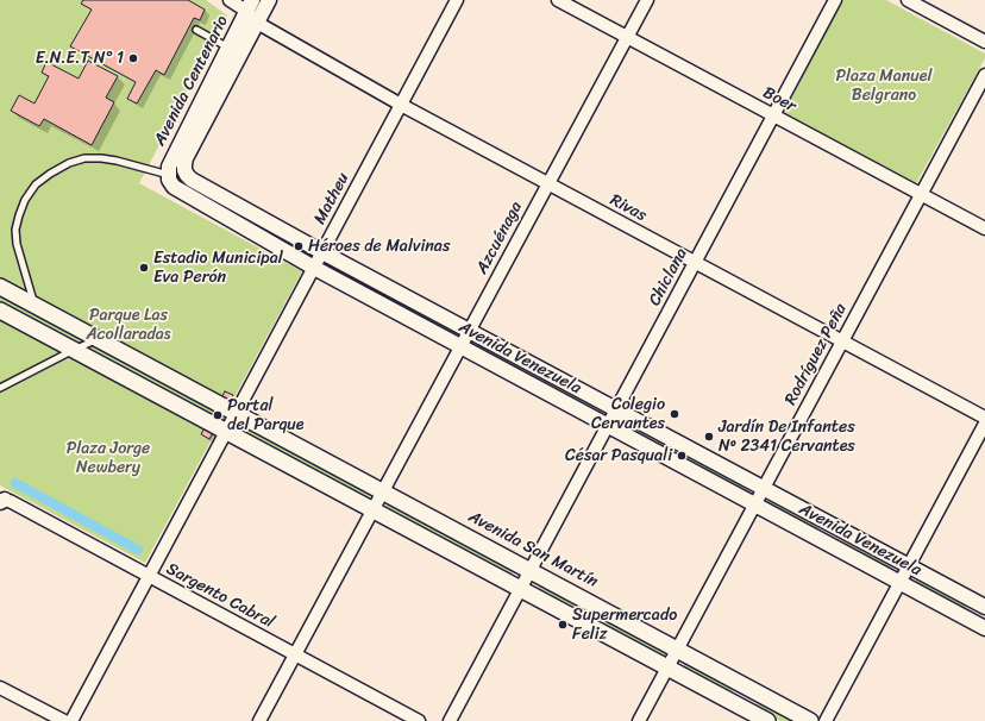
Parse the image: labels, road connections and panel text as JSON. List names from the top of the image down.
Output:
{
  "streets": {
    "main road": ["Avenida San Martín"],
    "street": [
      "Avenida Centenario",
      "Boer",
      "Matheu",
      "Rivas",
      "Azcuénaga",
      "Chiclana",
      "Rodríguez Peña",
      "Avenida Venezuela",
      "Sargento Cabral"
    ]
  },
  "crossings": [
    ["Avenida Centenario", "Rivas"],
    ["Avenida Centenario", "Avenida Venezuela"],
    ["Boer", "Azcuénaga"],
    ["Boer", "Chiclana"],
    ["Boer", "Rodríguez Peña"],
    ["Matheu", "Rivas"],
    ["Matheu", "Avenida Venezuela"],
    ["Matheu", "Avenida San Martín"],
    ["Matheu", "Sargento Cabral"],
    ["Rivas", "Azcuénaga"],
    ["Rivas", "Chiclana"],
    ["Rivas", "Rodríguez Peña"],
    ["Azcuénaga", "Avenida Venezuela"],
    ["Azcuénaga", "Avenida San Martín"],
    ["Azcuénaga", "Sargento Cabral"],
    ["Chiclana", "Avenida Venezuela"],
    ["Chiclana", "Avenida San Martín"],
    ["Rodríguez Peña", "Avenida Venezuela"],
    ["Rodríguez Peña", "Avenida San Martín"]
  ],
  "parks": ["Plaza Manuel Belgrano", "Parque Las Acollaradas", "Plaza Jorge Newbery"],
  "places": [
    "E.N.E.T N° 1",
    "Héroes de Malvinas",
    "Estadio Municipal Eva Perón",
    "Colegio Cervantes",
    "Portal del Parque",
    "Jardín De Infantes Nº 2341 Cervantes",
    "César Pasquali",
    "Supermercado Feliz"
  ]
}
